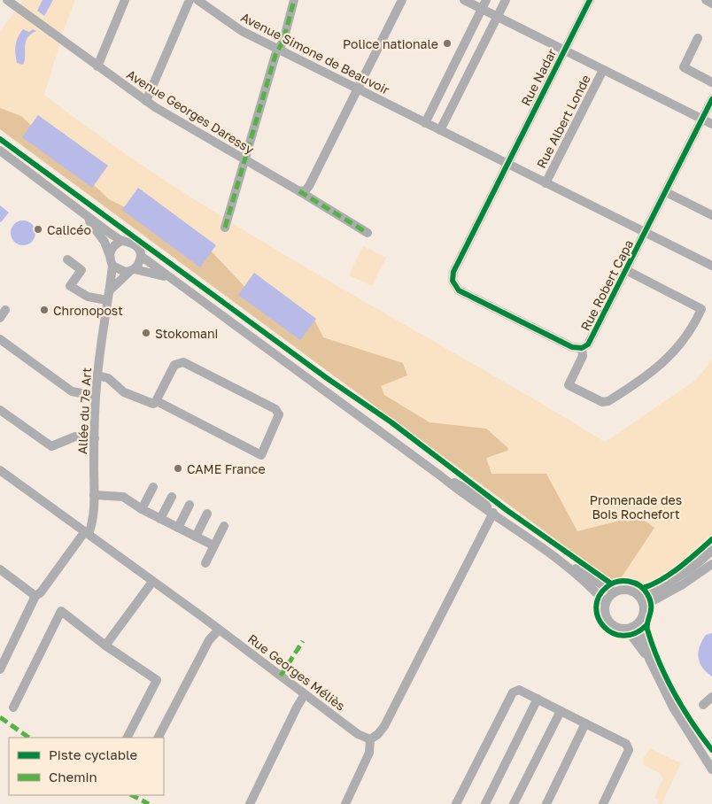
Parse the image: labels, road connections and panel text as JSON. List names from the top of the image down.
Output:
{
  "streets": {
    "street": [
      "Avenue Simone de Beauvoir",
      "Rue Nadar",
      "Avenue Georges Daressy",
      "Rue Albert Londe",
      "Rue Robert Capa",
      "Allée du 7e Art",
      "Rue Georges Méliès"
    ]
  },
  "crossings": [
    ["Avenue Simone de Beauvoir", "Rue Nadar"],
    ["Avenue Simone de Beauvoir", "Rue Albert Londe"],
    ["Avenue Simone de Beauvoir", "Rue Robert Capa"],
    ["Rue Nadar", "Rue Robert Capa"],
    ["Allée du 7e Art", "Rue Georges Méliès"]
  ],
  "parks": ["Promenade des Bois Rochefort"],
  "places": [
    "Police nationale",
    "Calicéo",
    "Chronopost",
    "Stokomani",
    "CAME France"
  ],
  "legend": ["Piste cyclable", "Chemin"]
}
